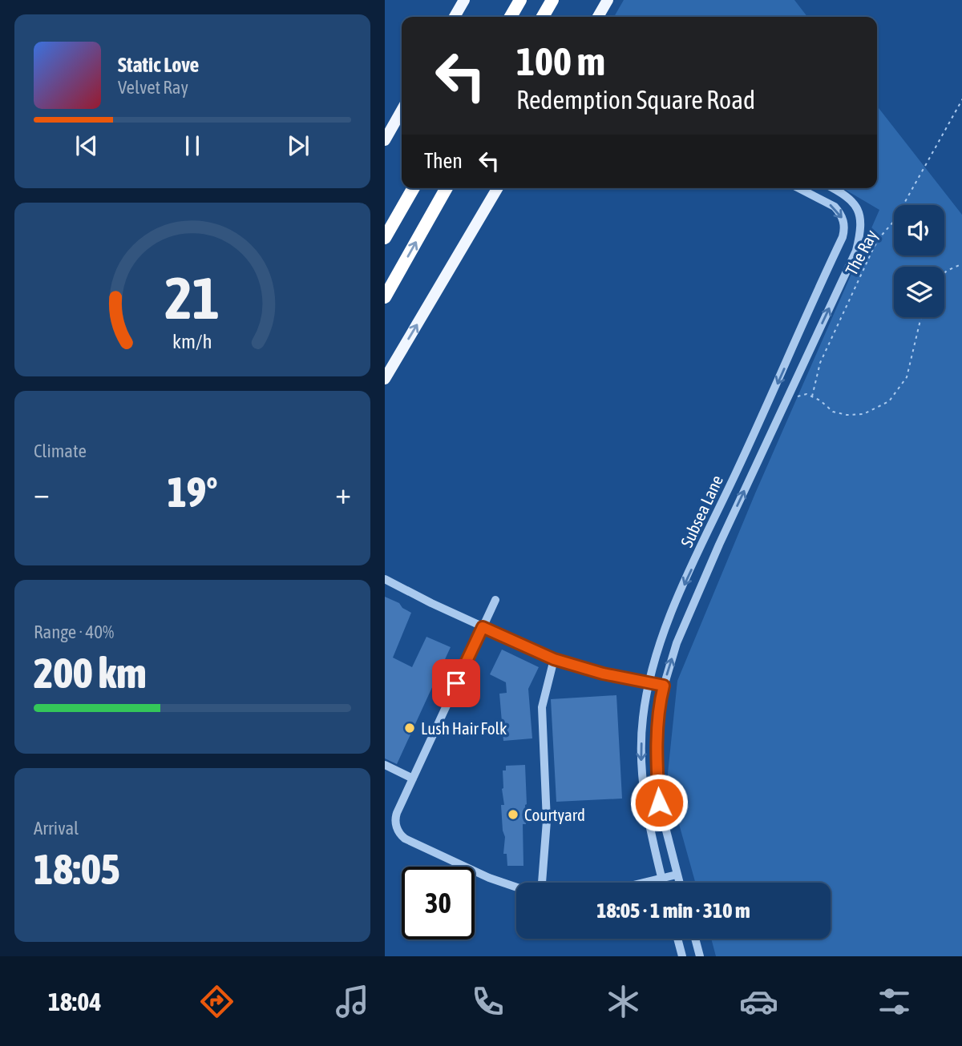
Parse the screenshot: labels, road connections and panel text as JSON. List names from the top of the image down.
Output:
{
  "streets": {
    "street": ["Subsea Lane"],
    "path": ["The Ray"]
  },
  "places": ["Lush Hair Folk", "Courtyard"],
  "page": {
    "turn": ["100 m", "Redemption Square Road"],
    "song": ["Static Love", "Velvet Ray"],
    "then": "Then",
    "tile": [
      "Climate",
      ["Range · 40%", "200 km"],
      ["Arrival", "18:05"]
    ],
    "heat": ["−", "19°", "+"],
    "limit": "30",
    "trip": "18:05 · 1 min · 310 m",
    "tabs": "18:04",
    "gauge": ["21", "km/h"]
  }
}
